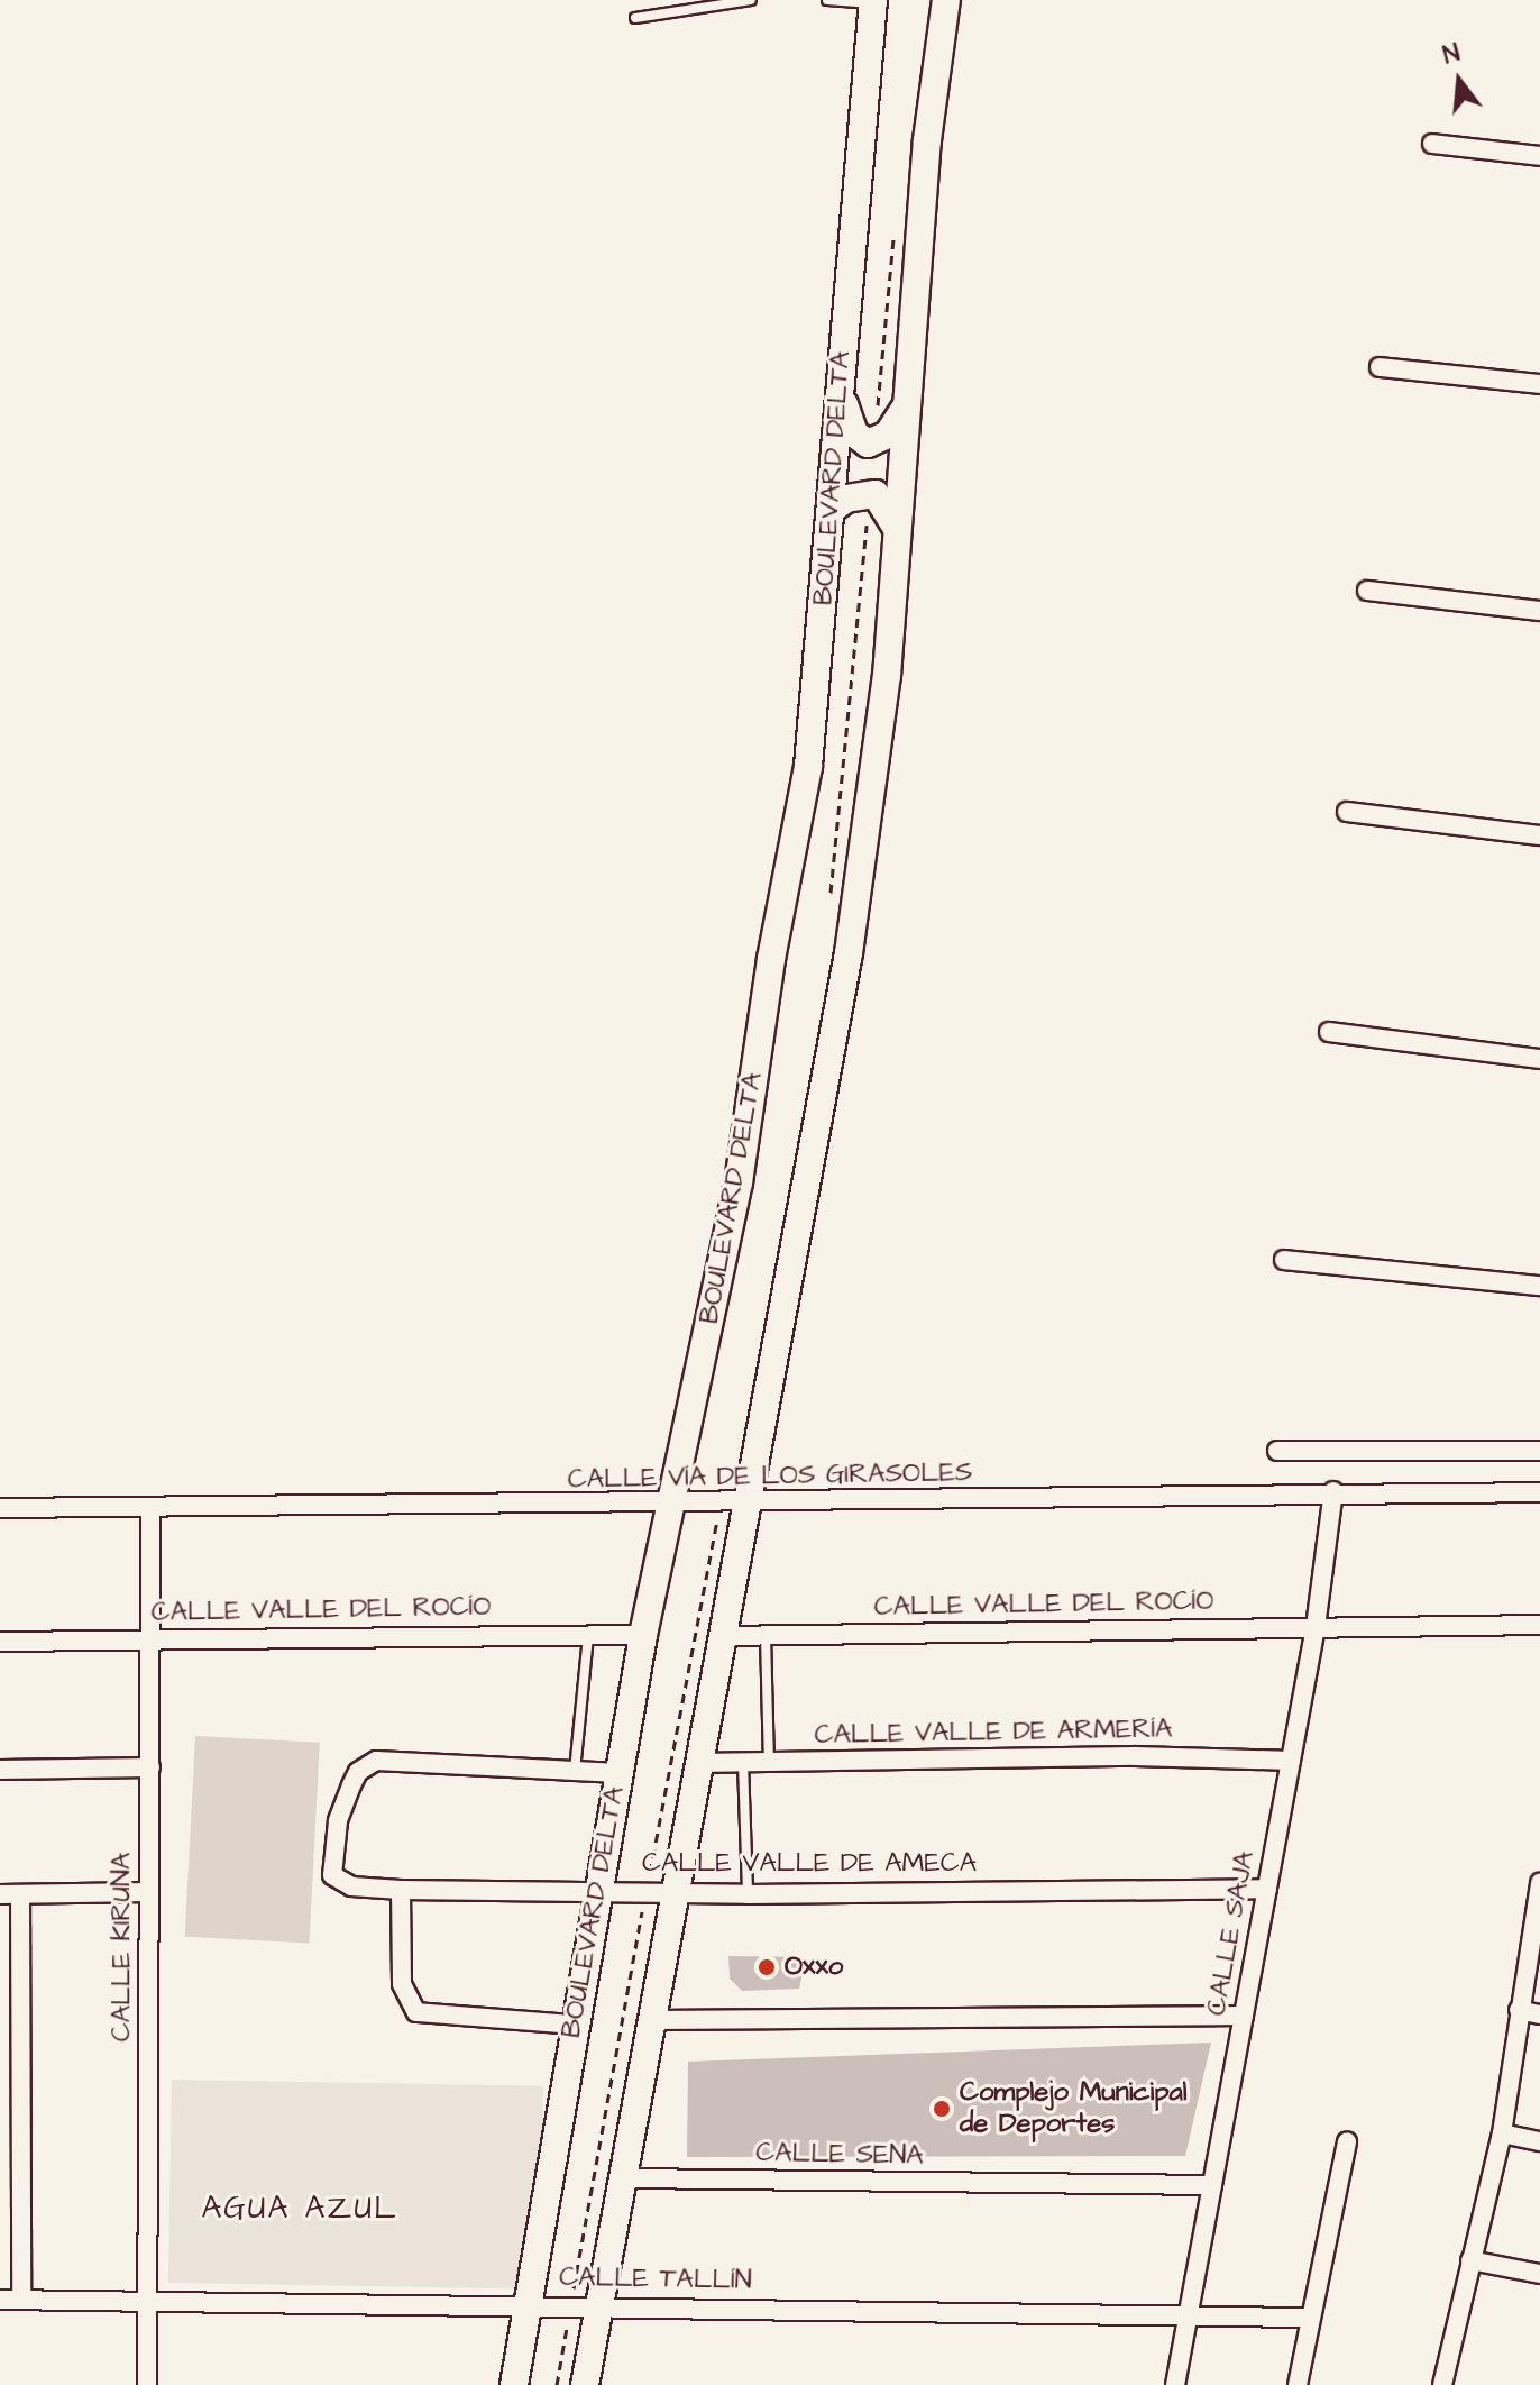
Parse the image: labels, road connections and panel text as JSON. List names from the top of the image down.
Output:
{
  "streets": {
    "main road": ["BOULEVARD DELTA"],
    "street": [
      "CALLE VÍA DE LOS GIRASOLES",
      "CALLE VALLE DEL ROCÍO",
      "CALLE VALLE DE ARMERÍA",
      "CALLE VALLE DE AMECA",
      "CALLE SAJA",
      "CALLE KIRUNA",
      "CALLE SENA",
      "CALLE TALLÍN"
    ]
  },
  "crossings": [
    ["BOULEVARD DELTA", "CALLE VÍA DE LOS GIRASOLES"],
    ["BOULEVARD DELTA", "CALLE VALLE DEL ROCÍO"],
    ["BOULEVARD DELTA", "CALLE VALLE DE AMECA"],
    ["BOULEVARD DELTA", "CALLE TALLÍN"],
    ["CALLE VÍA DE LOS GIRASOLES", "CALLE SAJA"],
    ["CALLE VÍA DE LOS GIRASOLES", "CALLE KIRUNA"],
    ["CALLE VALLE DEL ROCÍO", "CALLE SAJA"],
    ["CALLE VALLE DEL ROCÍO", "CALLE KIRUNA"],
    ["CALLE VALLE DE ARMERÍA", "CALLE SAJA"],
    ["CALLE VALLE DE AMECA", "CALLE SAJA"],
    ["CALLE SAJA", "CALLE SENA"],
    ["CALLE SAJA", "CALLE TALLÍN"],
    ["CALLE KIRUNA", "CALLE TALLÍN"]
  ],
  "districts": ["AGUA AZUL"],
  "places": ["Oxxo", "Complejo Municipal de Deportes"],
  "north": "top"
}
